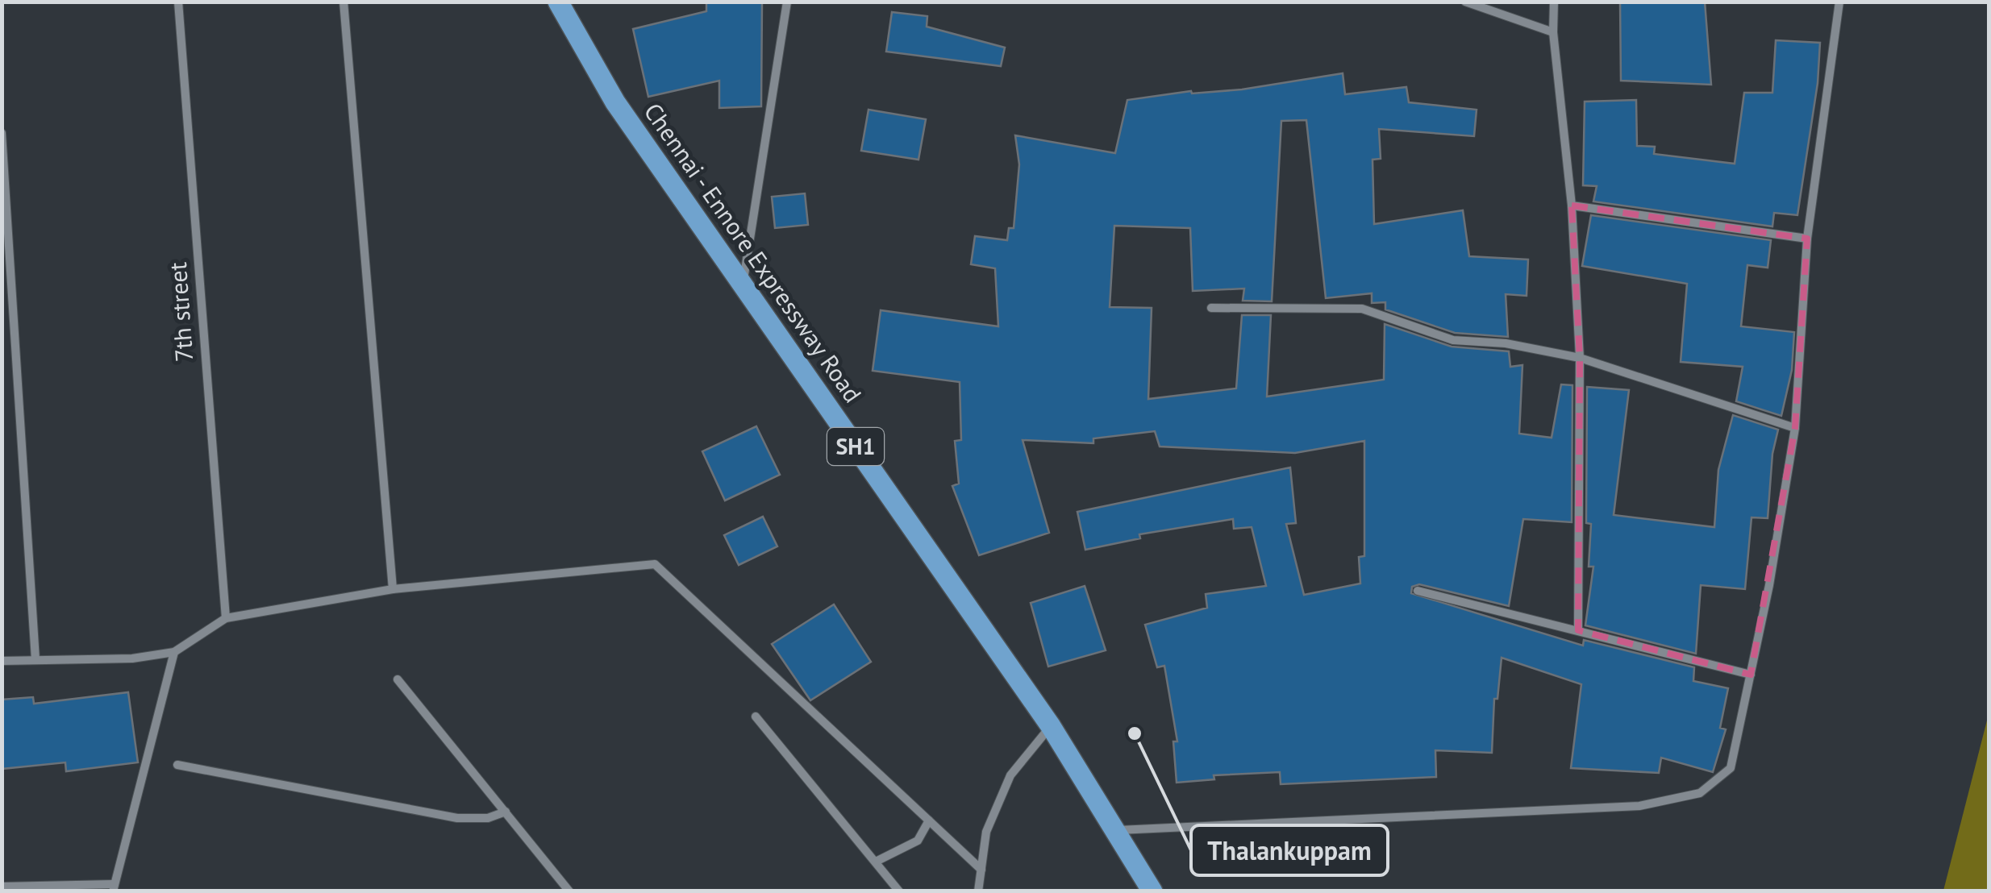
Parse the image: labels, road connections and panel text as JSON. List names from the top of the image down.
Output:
{
  "streets": {
    "main road": ["Chennai - Ennore Expressway Road", "SH1"],
    "street": ["7th street"]
  },
  "places": ["Thalankuppam"]
}
